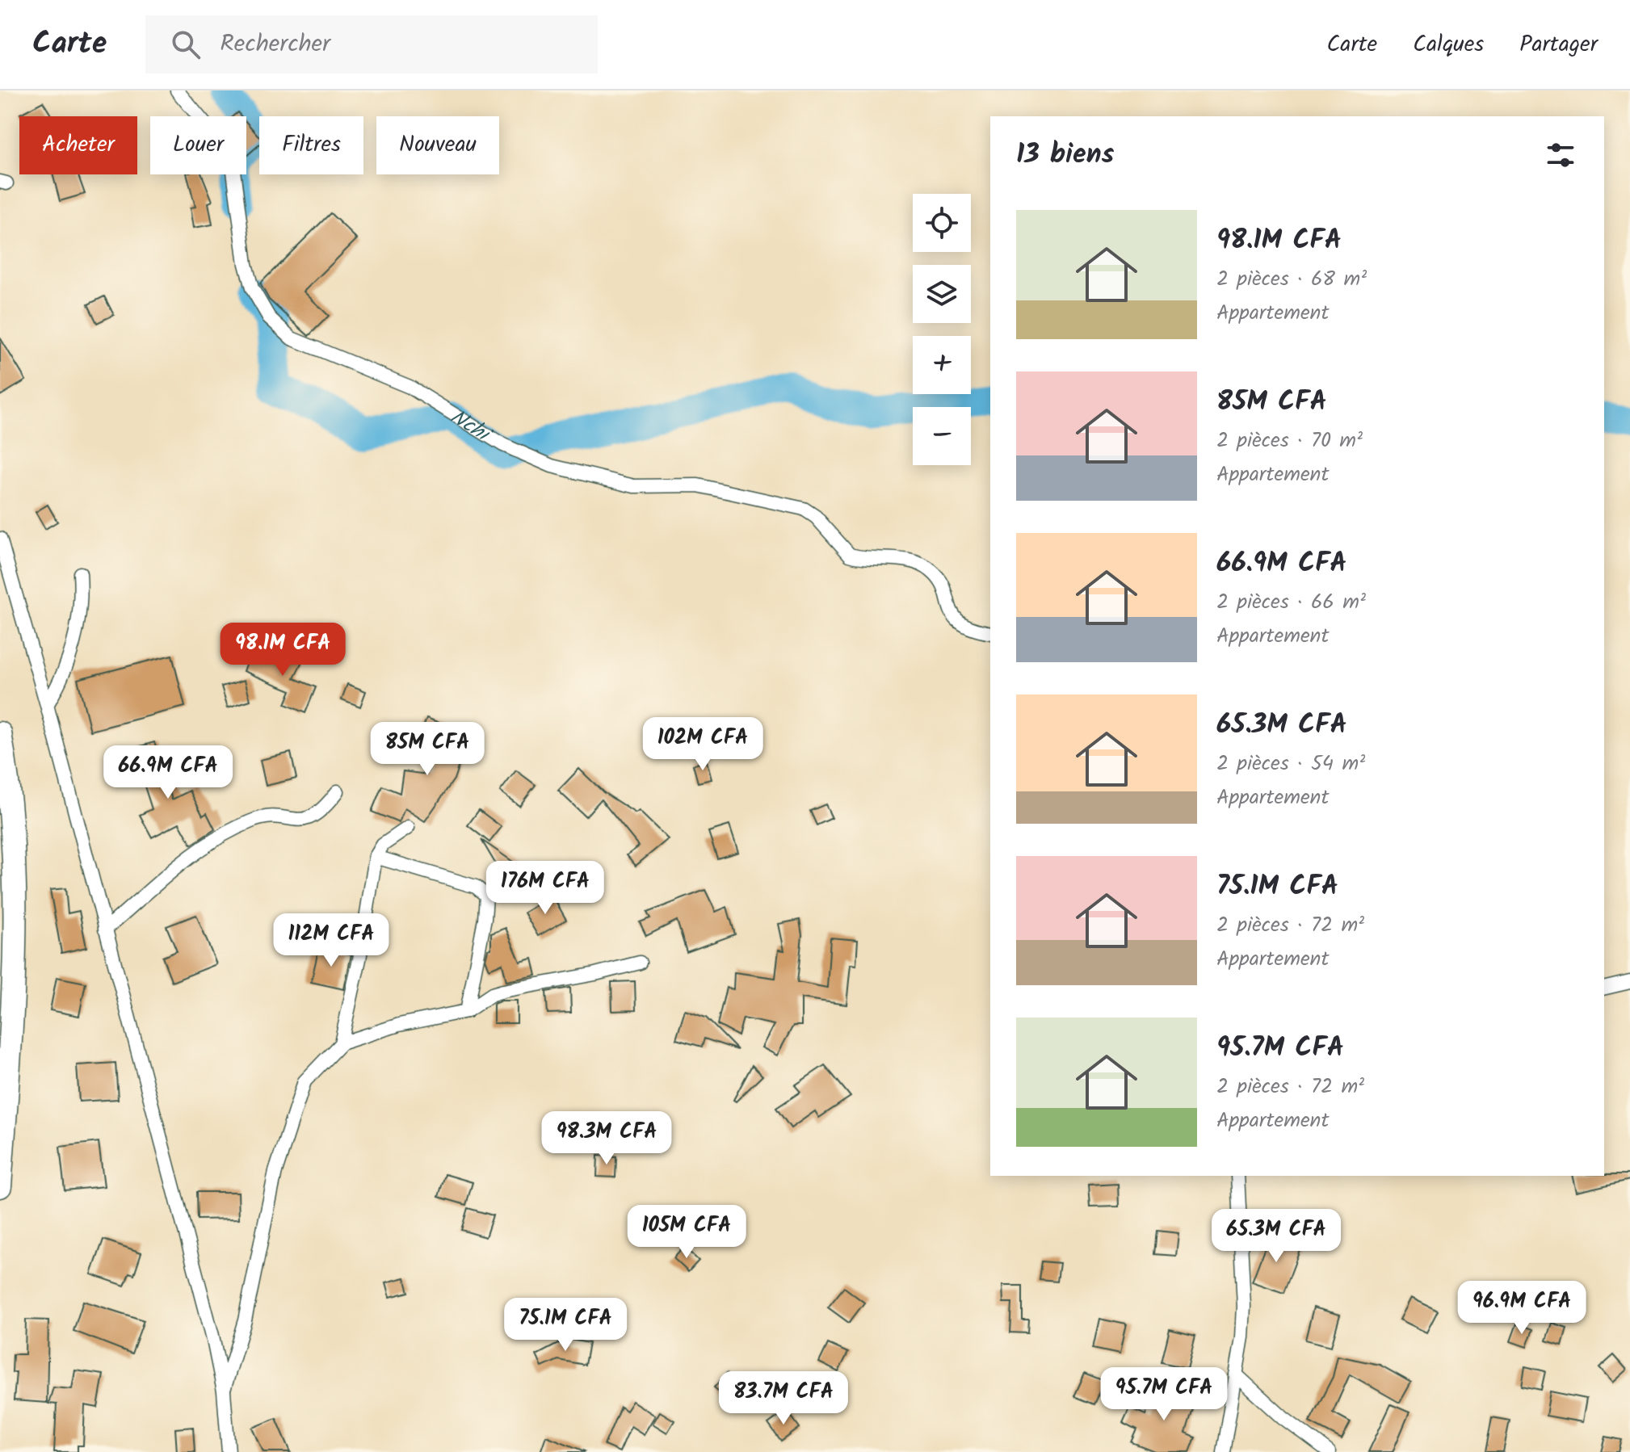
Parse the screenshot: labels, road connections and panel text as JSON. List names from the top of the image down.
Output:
{
  "water": ["Nchi"],
  "page": {
    "header": "Carte",
    "search": "Rechercher",
    "nav": ["Carte", "Calques", "Partager"],
    "chip": [
      "Acheter",
      "Louer",
      "Filtres",
      "Nouveau"
    ],
    "heading": "13 biens",
    "map_buttons": ["+", "−"],
    "list": [
      {
        "name": "98.1M CFA",
        "note": "2 pièces · 68 m² · Appartement"
      },
      {
        "name": "85M CFA",
        "note": "2 pièces · 70 m² · Appartement"
      },
      {
        "name": "66.9M CFA",
        "note": "2 pièces · 66 m² · Appartement"
      },
      {
        "name": "65.3M CFA",
        "note": "2 pièces · 54 m² · Appartement"
      },
      {
        "name": "75.1M CFA",
        "note": "2 pièces · 72 m² · Appartement"
      },
      {
        "name": "95.7M CFA",
        "note": "2 pièces · 72 m² · Appartement"
      }
    ],
    "price": [
      "98.1M CFA",
      "102M CFA",
      "85M CFA",
      "66.9M CFA",
      "176M CFA",
      "112M CFA",
      "98.3M CFA",
      "105M CFA",
      "65.3M CFA",
      "96.9M CFA",
      "75.1M CFA",
      "95.7M CFA",
      "83.7M CFA"
    ]
  }
}
